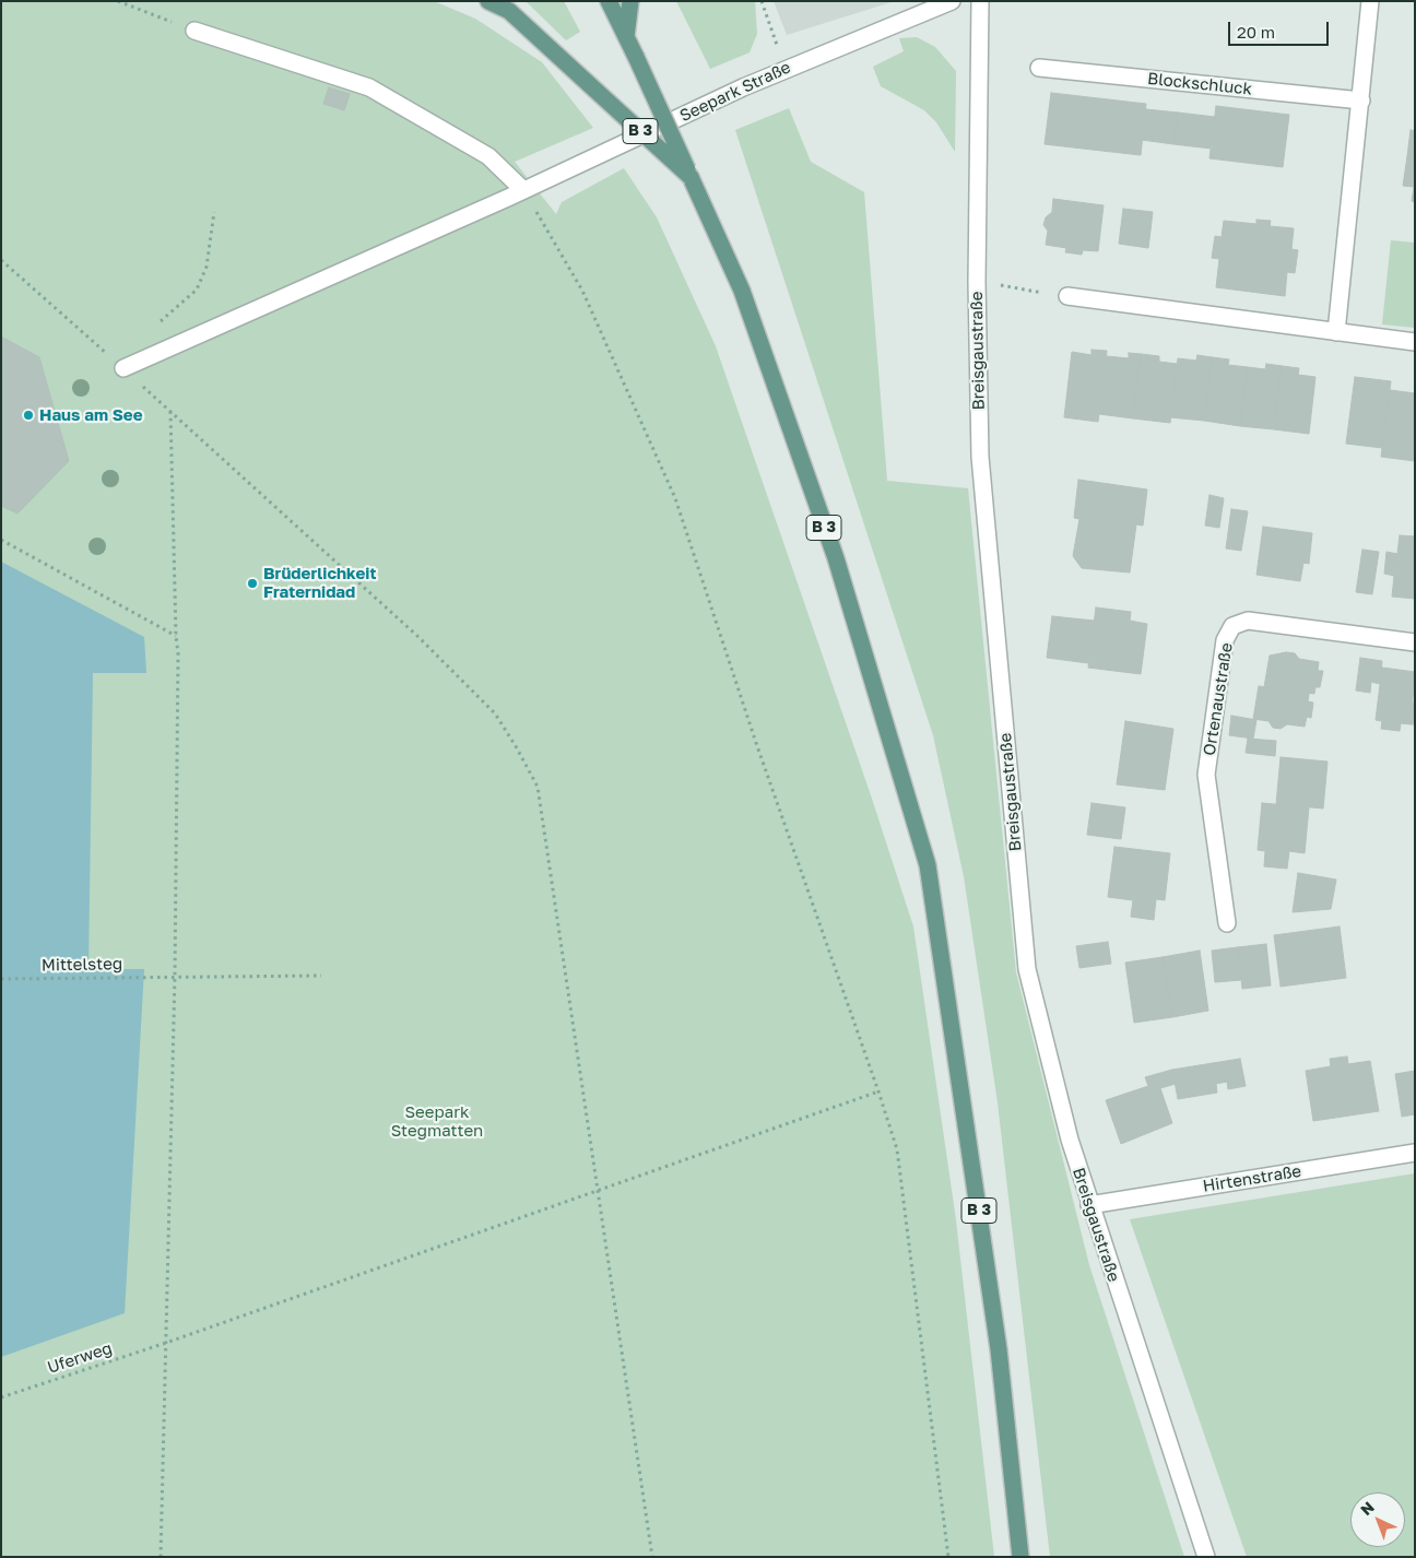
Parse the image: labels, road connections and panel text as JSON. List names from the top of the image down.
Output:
{
  "streets": {
    "main road": ["B 3"],
    "street": [
      "Blockschluck",
      "Seepark Straße",
      "Breisgaustraße",
      "Ortenaustraße",
      "Hirtenstraße"
    ],
    "path": ["Mittelsteg", "Uferweg"]
  },
  "crossings": [
    ["Breisgaustraße", "Hirtenstraße"]
  ],
  "parks": ["Seepark Stegmatten"],
  "places": ["Haus am See", "Brüderlichkeit Fraternidad"],
  "scale_bar": "20 m",
  "north": "top left"
}
